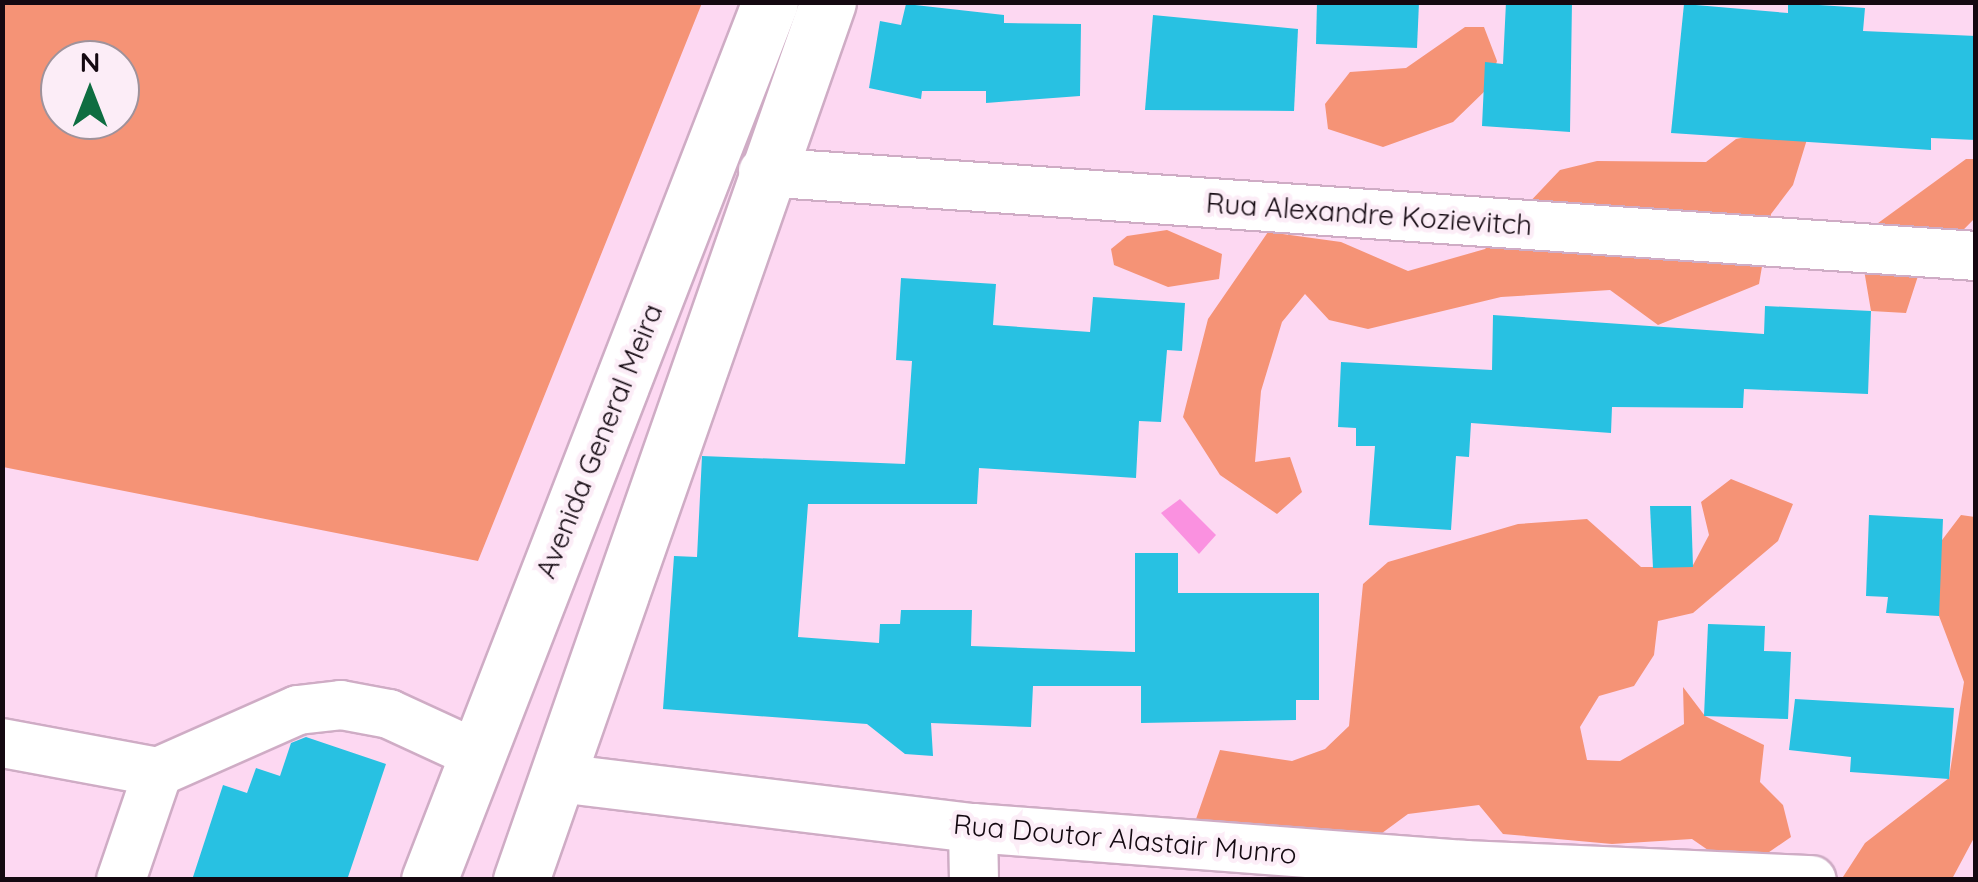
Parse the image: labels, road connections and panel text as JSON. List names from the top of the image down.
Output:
{
  "streets": {
    "main road": ["Avenida General Meira"],
    "street": ["Rua Alexandre Kozievitch", "Rua Doutor Alastair Munro"]
  },
  "north": "top"
}
